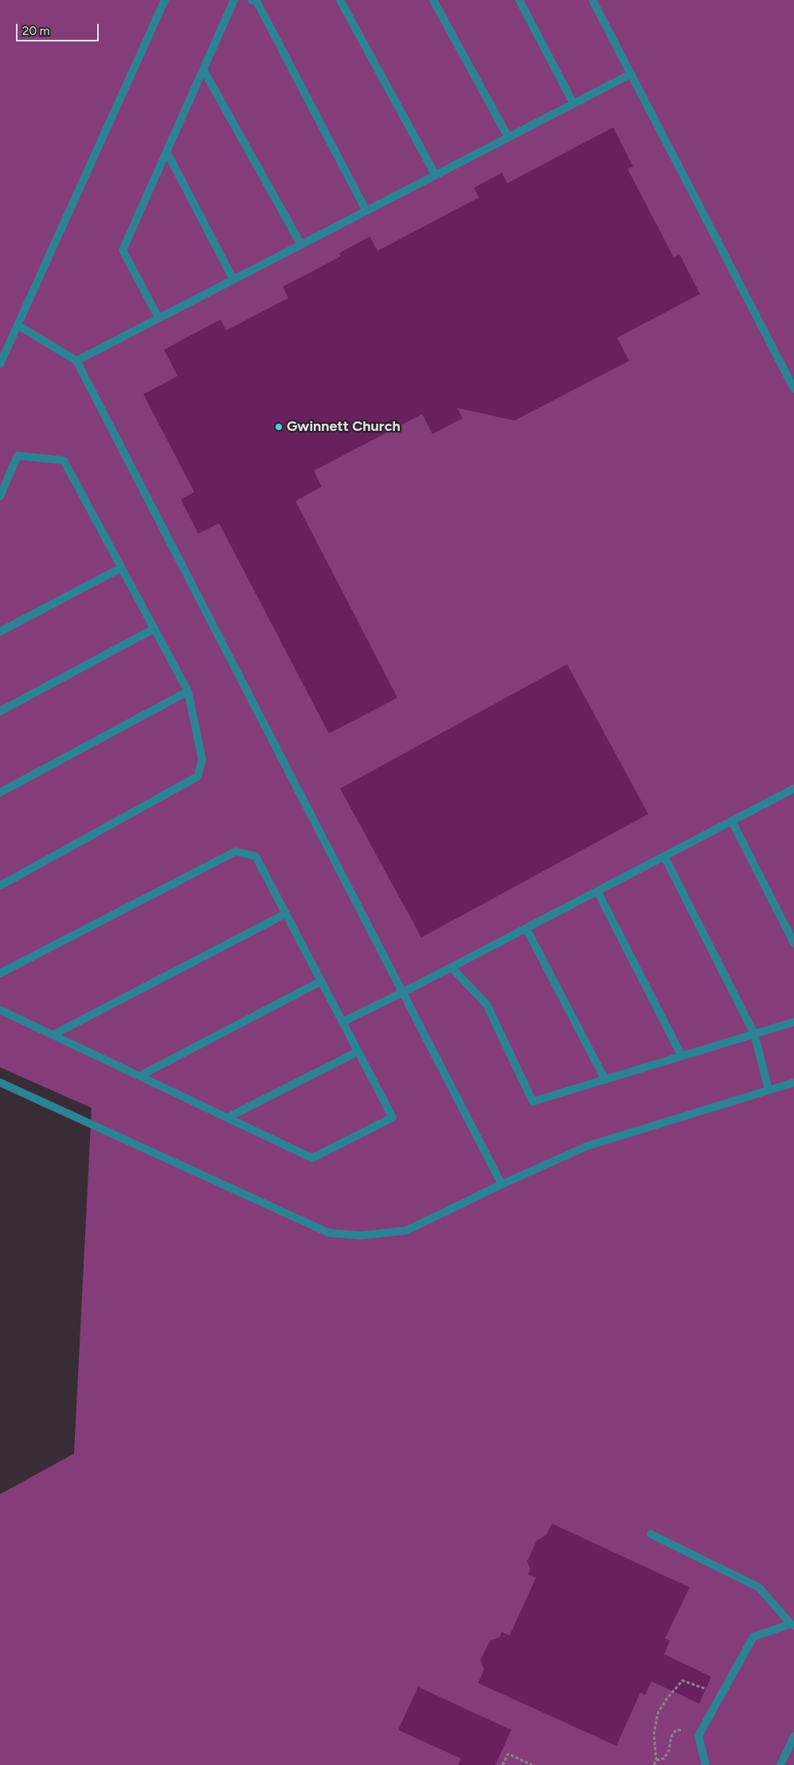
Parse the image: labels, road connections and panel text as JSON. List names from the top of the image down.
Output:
{
  "places": ["Gwinnett Church"],
  "scale_bar": "20 m"
}
